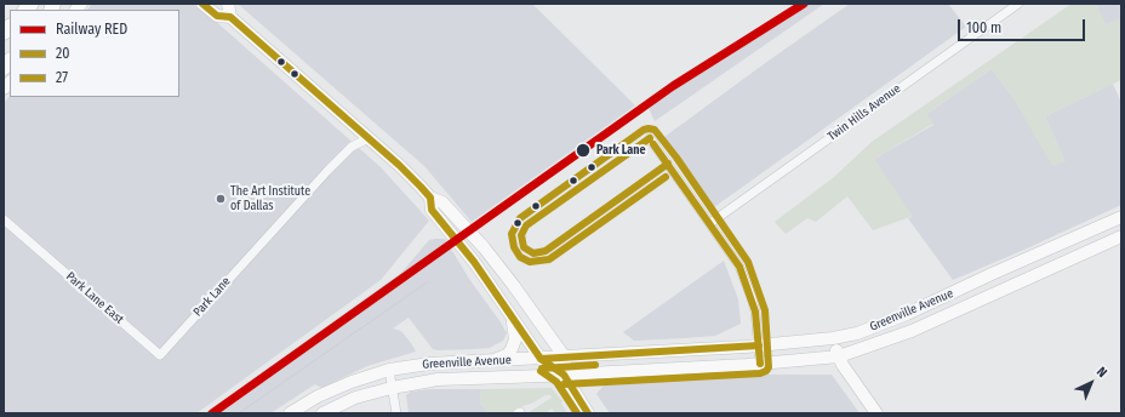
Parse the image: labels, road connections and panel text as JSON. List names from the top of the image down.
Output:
{
  "streets": {
    "main road": ["Greenville Avenue"],
    "street": ["Twin Hills Avenue", "Park Lane", "Park Lane East"]
  },
  "crossings": [
    ["Park Lane", "Park Lane East"]
  ],
  "places": ["Park Lane", "The Art Institute of Dallas"],
  "lines": ["rail line RED", "transit line 20", "transit line 27"],
  "legend": ["Railway RED", "20", "27"],
  "scale_bar": "100 m",
  "north": "top right"
}
